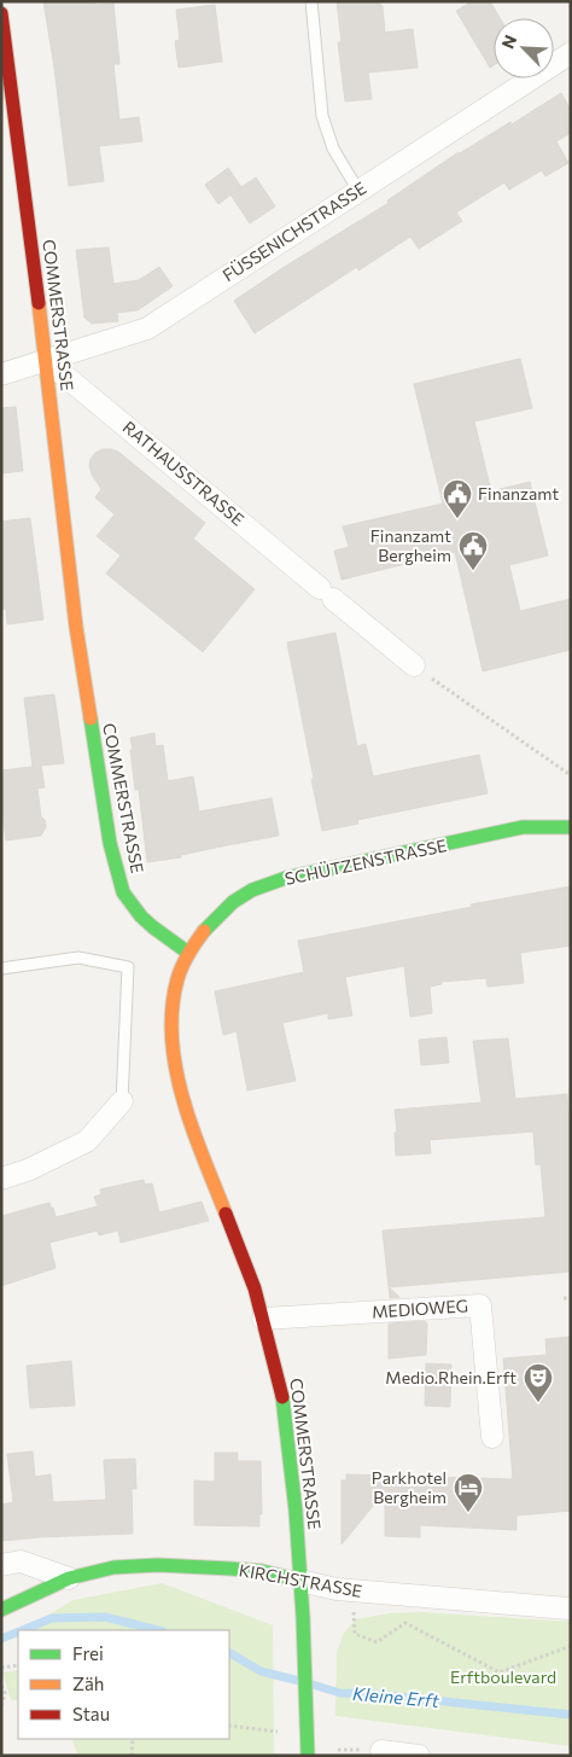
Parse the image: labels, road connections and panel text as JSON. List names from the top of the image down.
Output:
{
  "streets": {
    "main road": ["COMMERSTRASSE", "SCHÜTZENSTRASSE", "KIRCHSTRASSE"],
    "street": ["FÜSSENICHSTRASSE", "RATHAUSSTRASSE", "MEDIOWEG"]
  },
  "crossings": [
    ["FÜSSENICHSTRASSE", "COMMERSTRASSE"],
    ["FÜSSENICHSTRASSE", "RATHAUSSTRASSE"],
    ["COMMERSTRASSE", "RATHAUSSTRASSE"],
    ["COMMERSTRASSE", "SCHÜTZENSTRASSE"],
    ["COMMERSTRASSE", "MEDIOWEG"],
    ["COMMERSTRASSE", "KIRCHSTRASSE"]
  ],
  "water": ["Kleine Erft"],
  "parks": ["Erftboulevard"],
  "places": {
    "public building": ["Finanzamt", "Finanzamt Bergheim"],
    "theatre": ["Medio.Rhein.Erft"],
    "hotel": ["Parkhotel Bergheim"]
  },
  "legend": ["Frei", "Zäh", "Stau"],
  "north": "top left"
}
